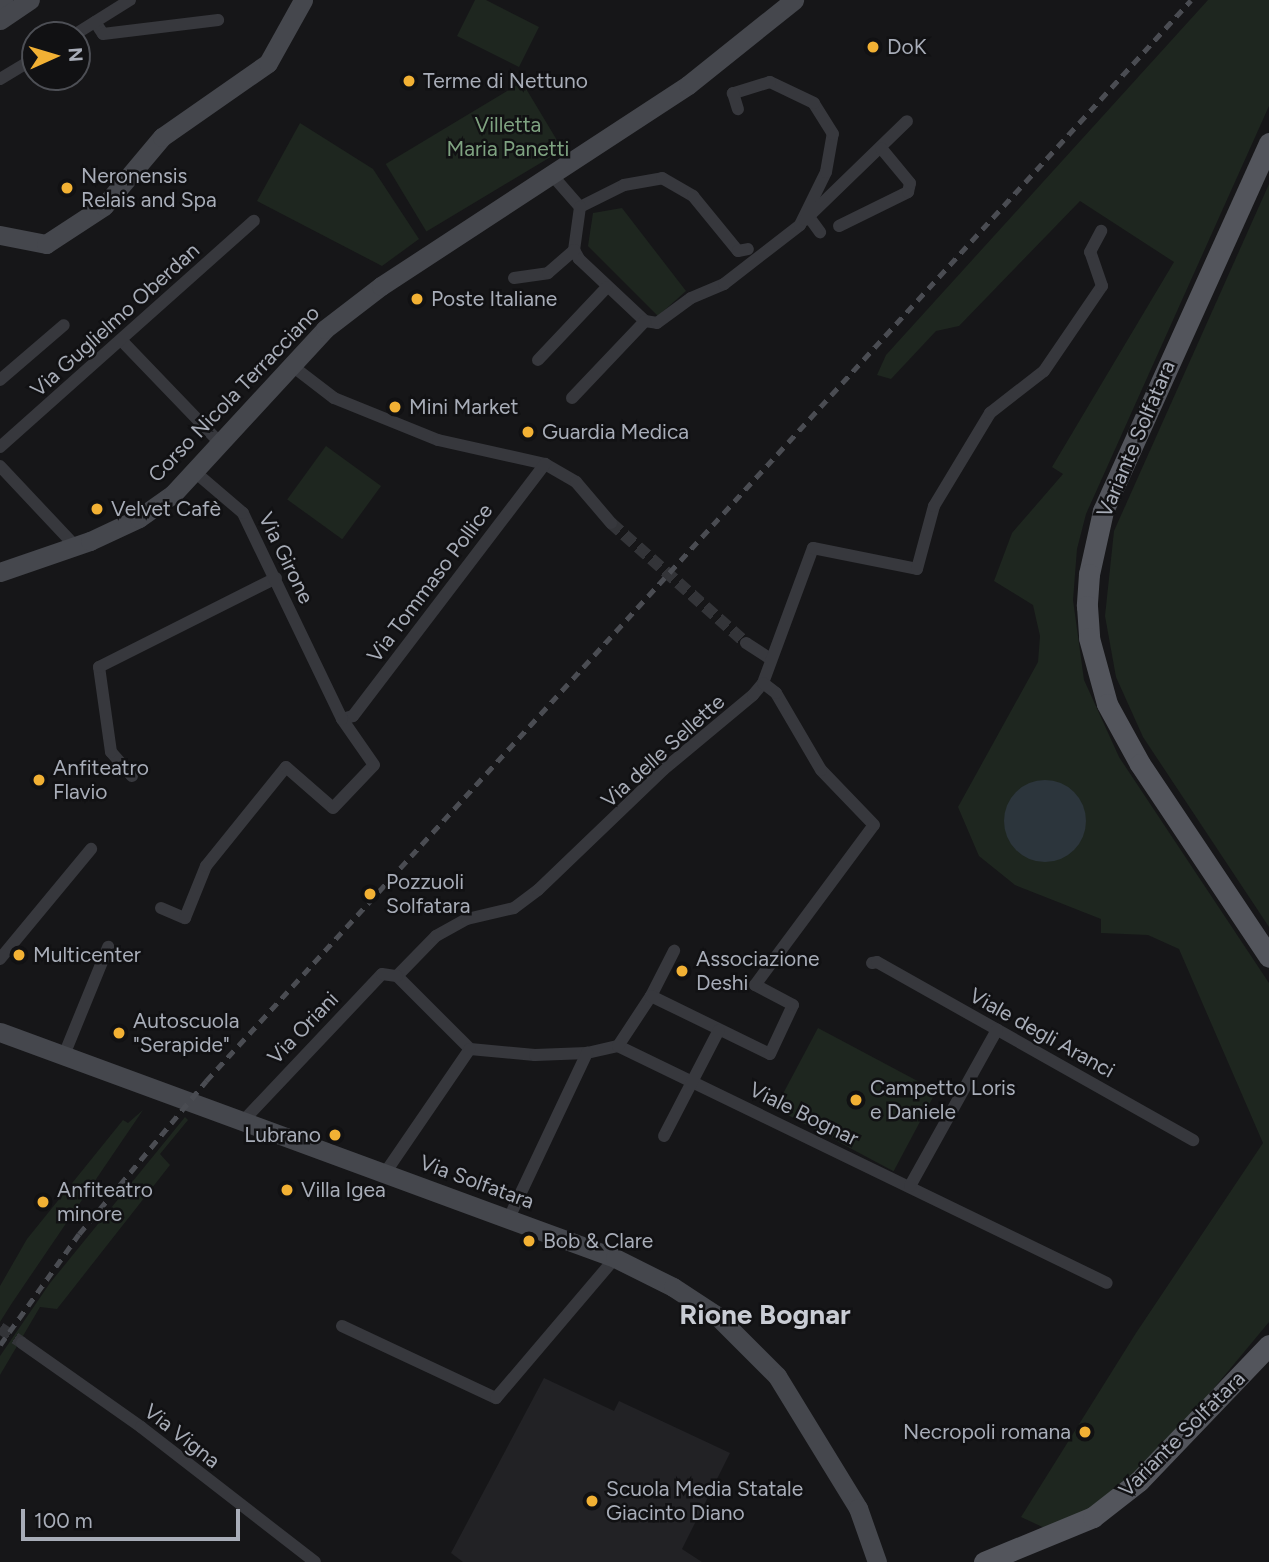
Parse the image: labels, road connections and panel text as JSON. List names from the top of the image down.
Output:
{
  "streets": {
    "main road": ["Corso Nicola Terracciano", "Variante Solfatara", "Via Solfatara"],
    "street": [
      "Via Guglielmo Oberdan",
      "Via Girone",
      "Via Tommaso Pollice",
      "Via delle Sellette",
      "Via Oriani",
      "Viale degli Aranci",
      "Viale Bognar",
      "Via Vigna"
    ]
  },
  "crossings": [
    ["Corso Nicola Terracciano", "Via Girone"],
    ["Via Girone", "Via Tommaso Pollice"],
    ["Via delle Sellette", "Via Oriani"],
    ["Via Oriani", "Via Solfatara"]
  ],
  "districts": ["Rione Bognar"],
  "parks": ["Villetta Maria Panetti"],
  "places": [
    "DoK",
    "Terme di Nettuno",
    "Neronensis Relais and Spa",
    "Poste Italiane",
    "Mini Market",
    "Guardia Medica",
    "Velvet Cafè",
    "Anfiteatro Flavio",
    "Pozzuoli Solfatara",
    "Multicenter",
    "Associazione Deshi",
    "Autoscuola \"Serapide\"",
    "Campetto Loris e Daniele",
    "Lubrano",
    "Villa Igea",
    "Anfiteatro minore",
    "Bob & Clare",
    "Necropoli romana",
    "Scuola Media Statale Giacinto Diano"
  ],
  "scale_bar": "100 m",
  "north": "right"
}
